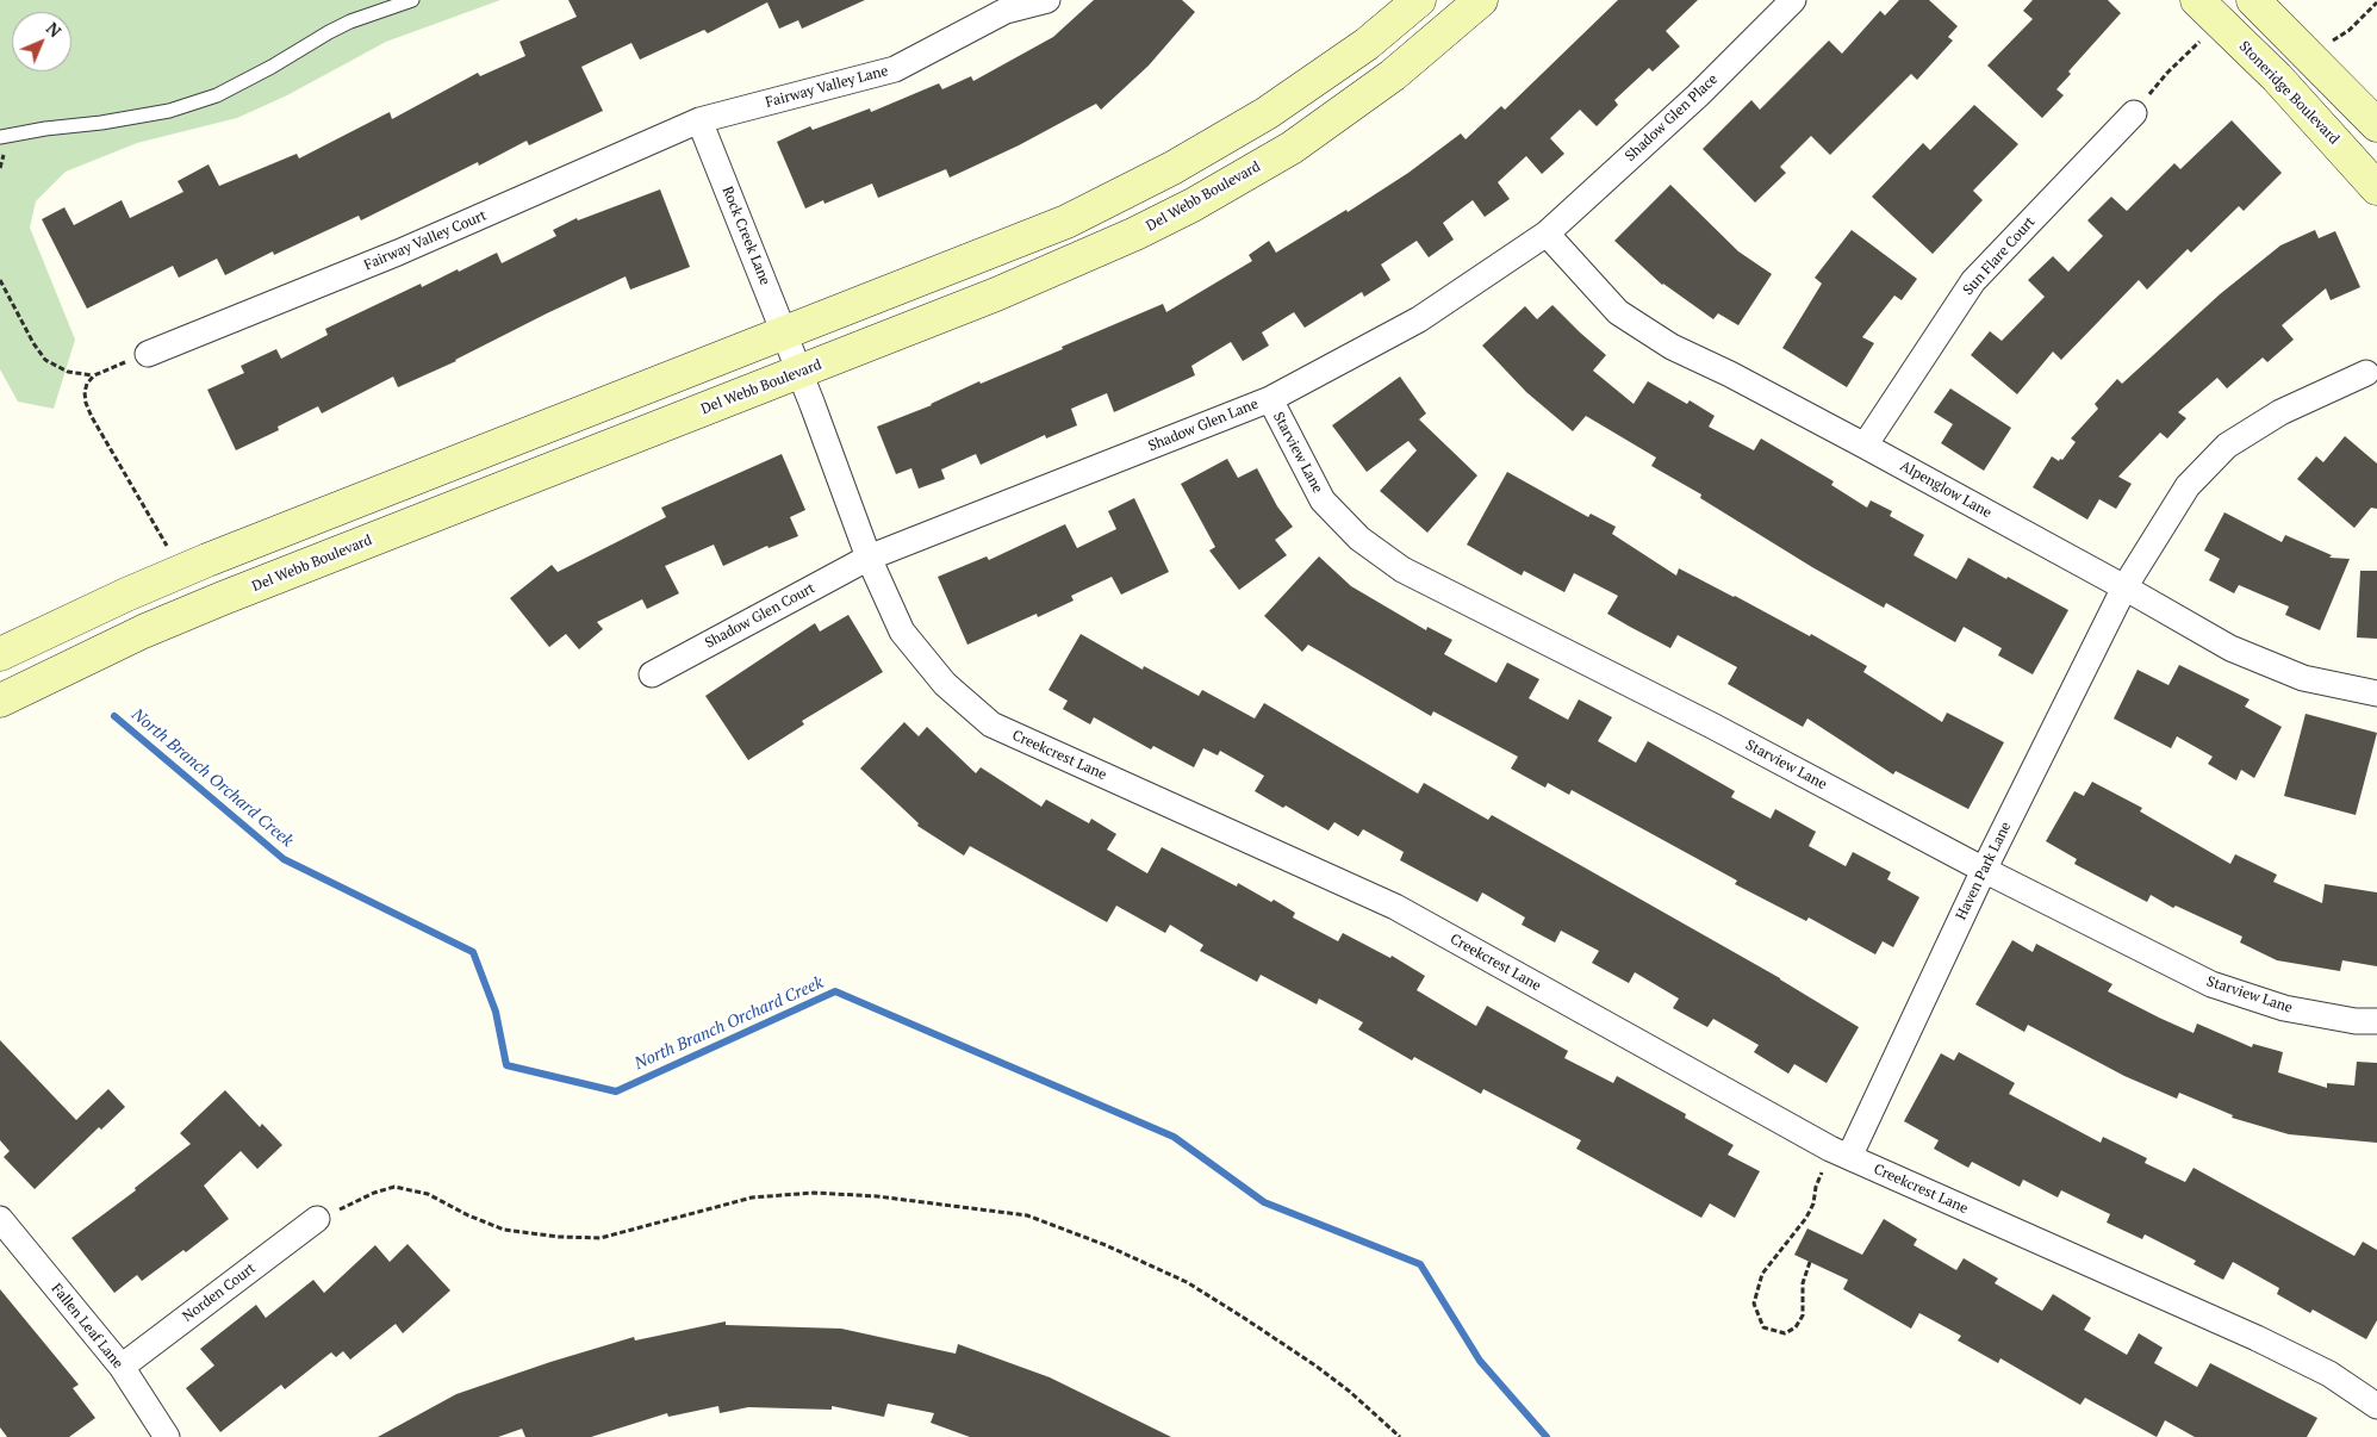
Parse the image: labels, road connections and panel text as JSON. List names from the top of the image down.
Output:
{
  "streets": {
    "street": [
      "Fairway Valley Lane",
      "Stoneridge Boulevard",
      "Shadow Glen Place",
      "Del Webb Boulevard",
      "Rock Creek Lane",
      "Fairway Valley Court",
      "Sun Flare Court",
      "Shadow Glen Lane",
      "Starview Lane",
      "Alpenglow Lane",
      "Shadow Glen Court",
      "Creekcrest Lane",
      "Haven Park Lane",
      "Norden Court",
      "Fallen Leaf Lane"
    ]
  },
  "crossings": [
    ["Fairway Valley Lane", "Rock Creek Lane"],
    ["Fairway Valley Lane", "Fairway Valley Court"],
    ["Shadow Glen Place", "Shadow Glen Lane"],
    ["Shadow Glen Place", "Alpenglow Lane"],
    ["Del Webb Boulevard", "Rock Creek Lane"],
    ["Del Webb Boulevard", "Creekcrest Lane"],
    ["Rock Creek Lane", "Fairway Valley Court"],
    ["Rock Creek Lane", "Creekcrest Lane"],
    ["Sun Flare Court", "Alpenglow Lane"],
    ["Shadow Glen Lane", "Starview Lane"],
    ["Shadow Glen Lane", "Alpenglow Lane"],
    ["Shadow Glen Lane", "Shadow Glen Court"],
    ["Shadow Glen Lane", "Creekcrest Lane"],
    ["Starview Lane", "Haven Park Lane"],
    ["Alpenglow Lane", "Haven Park Lane"],
    ["Shadow Glen Court", "Creekcrest Lane"],
    ["Creekcrest Lane", "Haven Park Lane"],
    ["Norden Court", "Fallen Leaf Lane"]
  ],
  "water": ["North Branch Orchard Creek"],
  "north": "top right"
}
